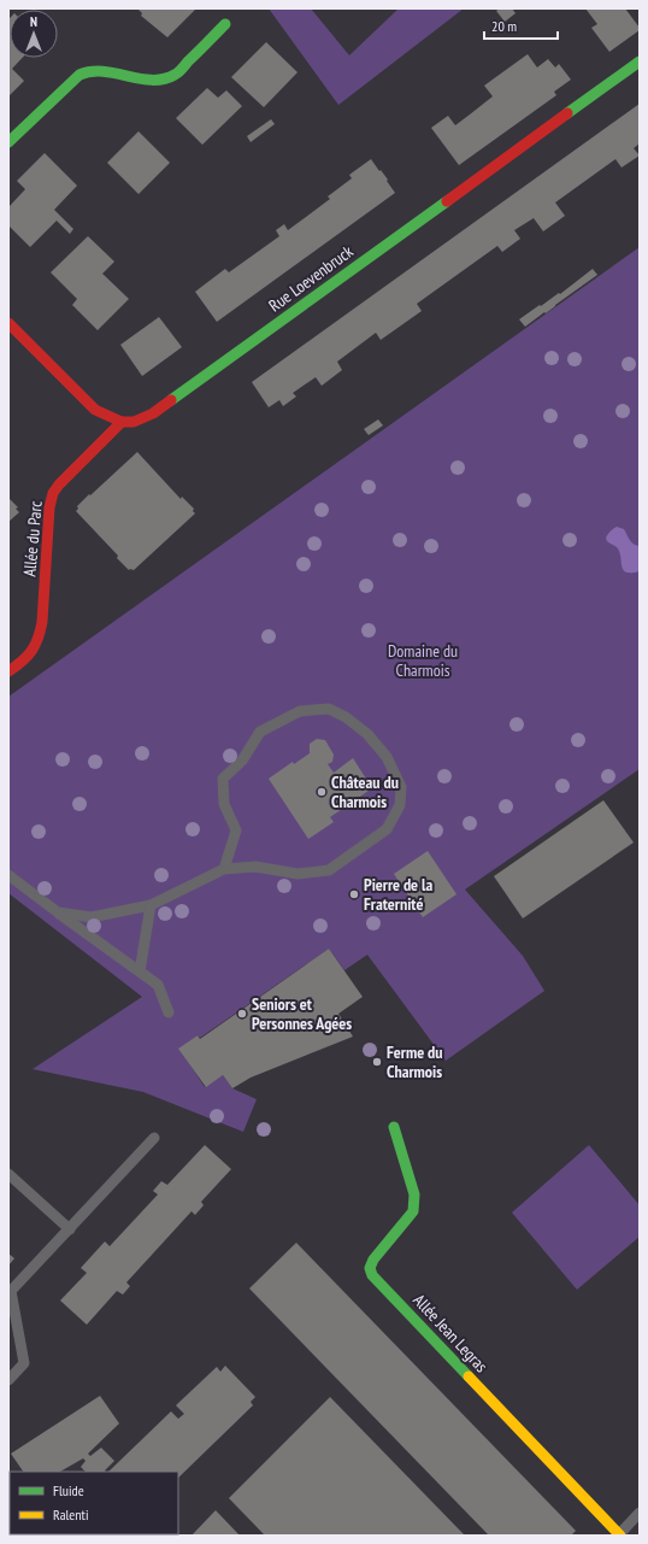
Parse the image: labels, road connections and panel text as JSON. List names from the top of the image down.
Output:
{
  "streets": {
    "street": ["Rue Loevenbruck", "Allée du Parc", "Allée Jean Legras"]
  },
  "crossings": [
    ["Rue Loevenbruck", "Allée du Parc"]
  ],
  "parks": ["Domaine du Charmois"],
  "places": [
    "Château du Charmois",
    "Pierre de la Fraternité",
    "Seniors et Personnes Agées",
    "Ferme du Charmois"
  ],
  "legend": ["Fluide", "Ralenti"],
  "scale_bar": "20 m",
  "north": "top"
}
